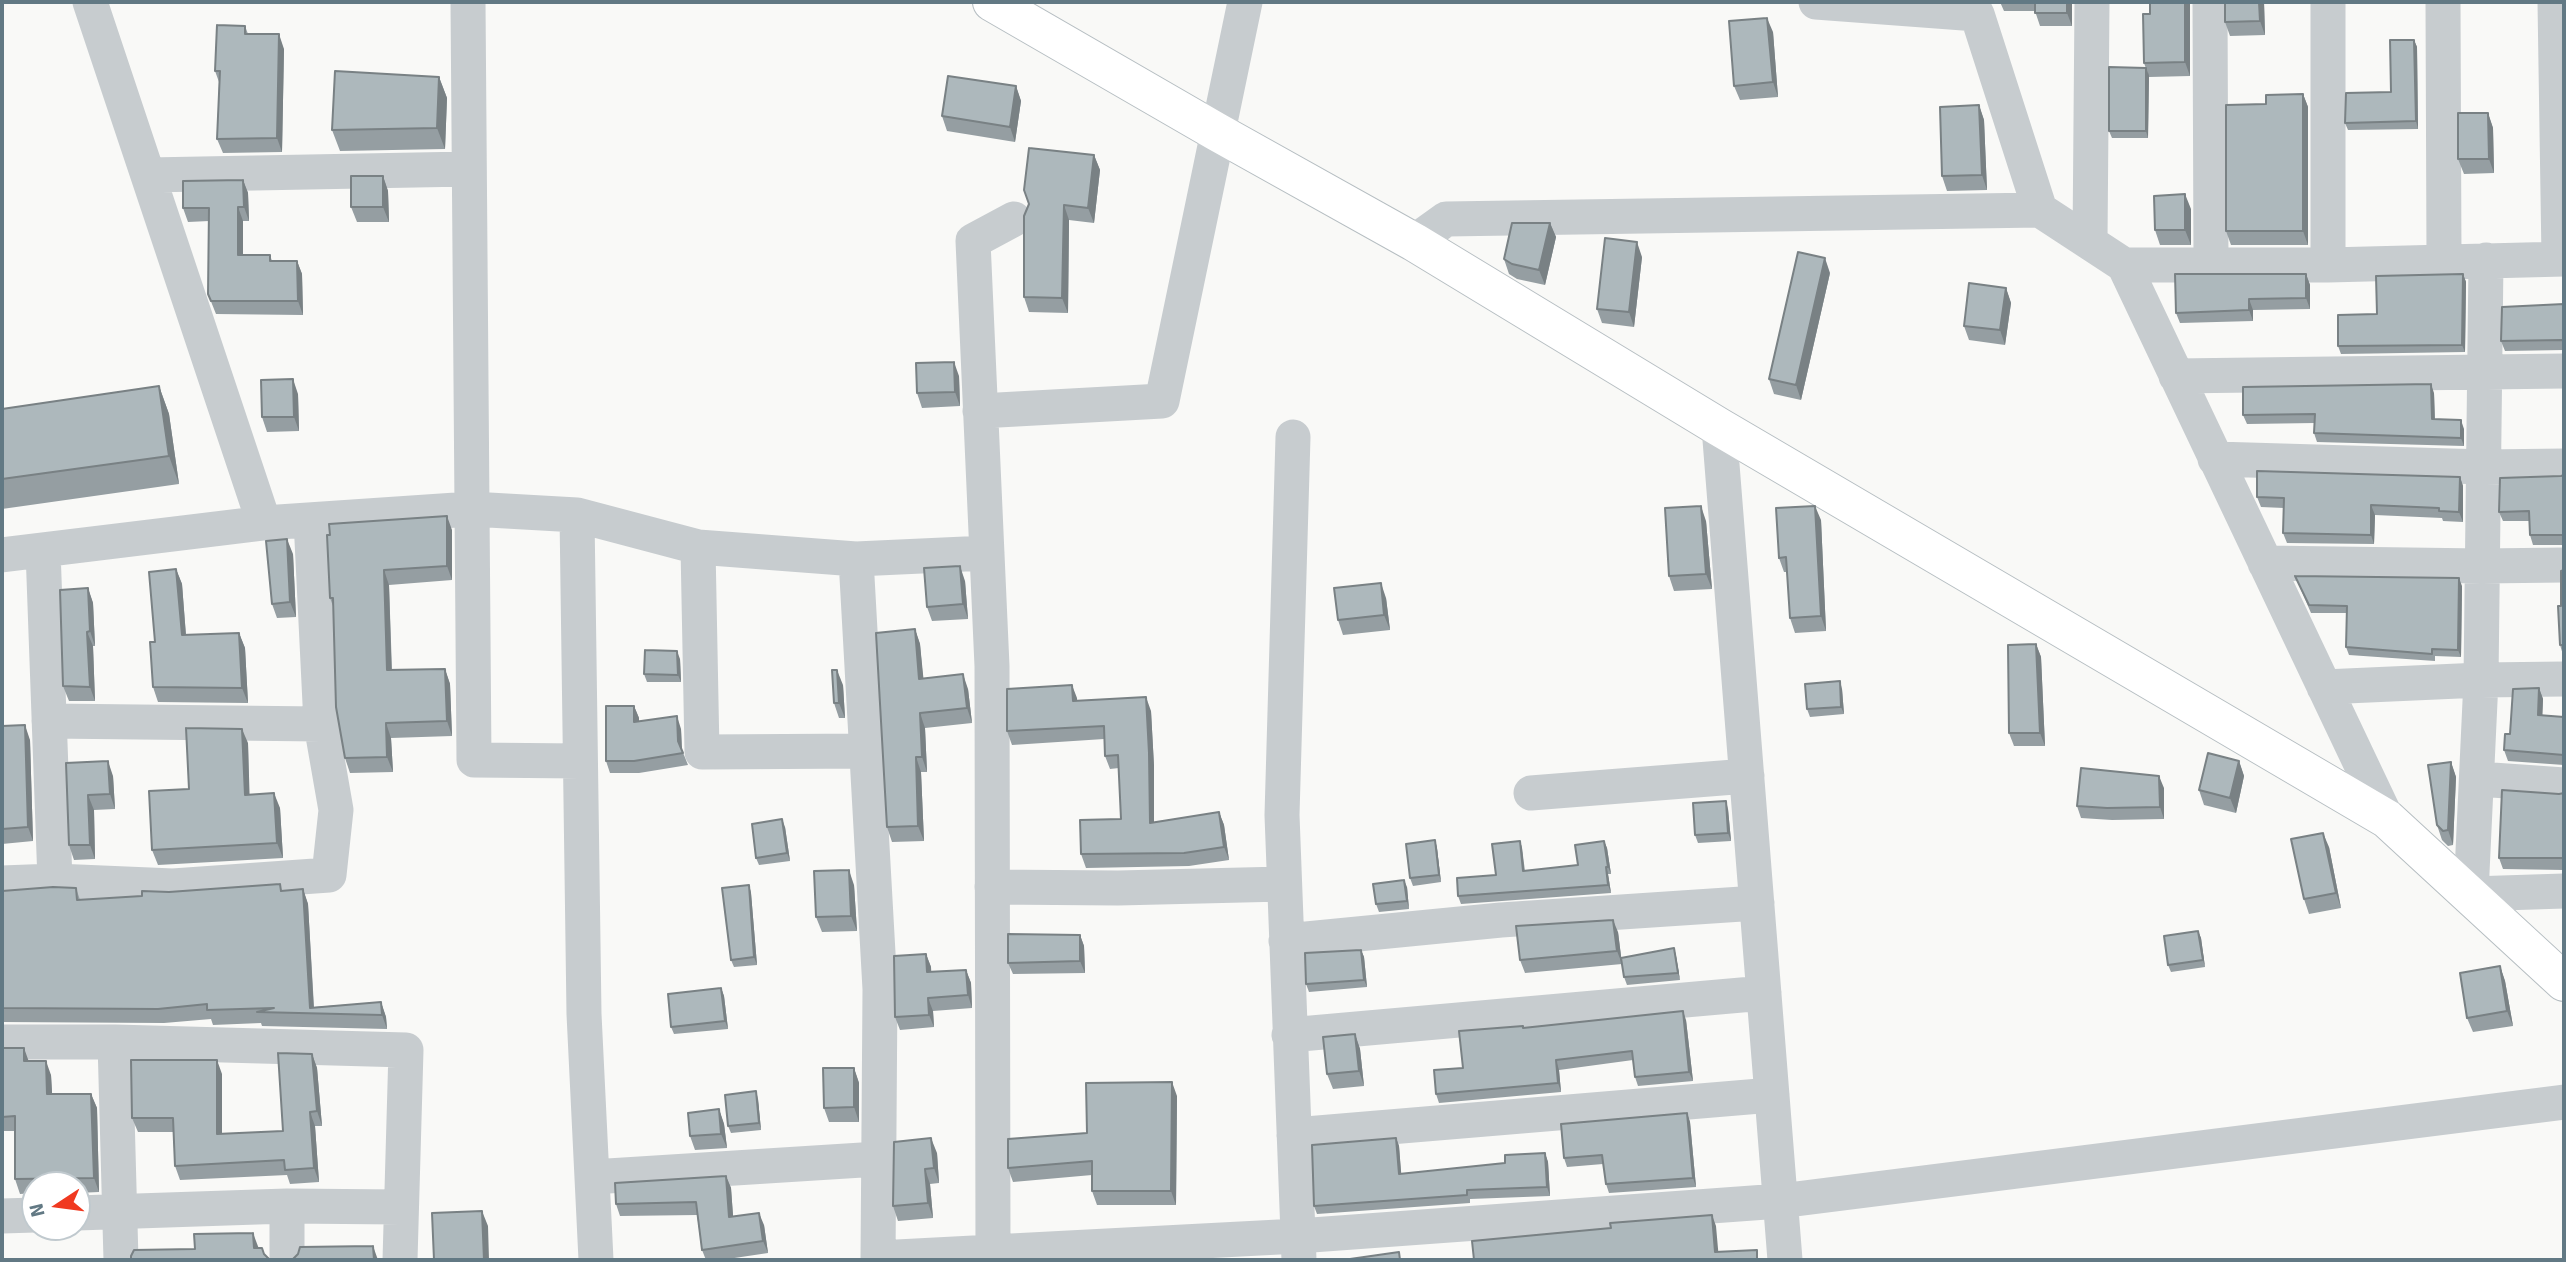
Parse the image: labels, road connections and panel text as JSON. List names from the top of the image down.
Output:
{
  "north": "left"
}
